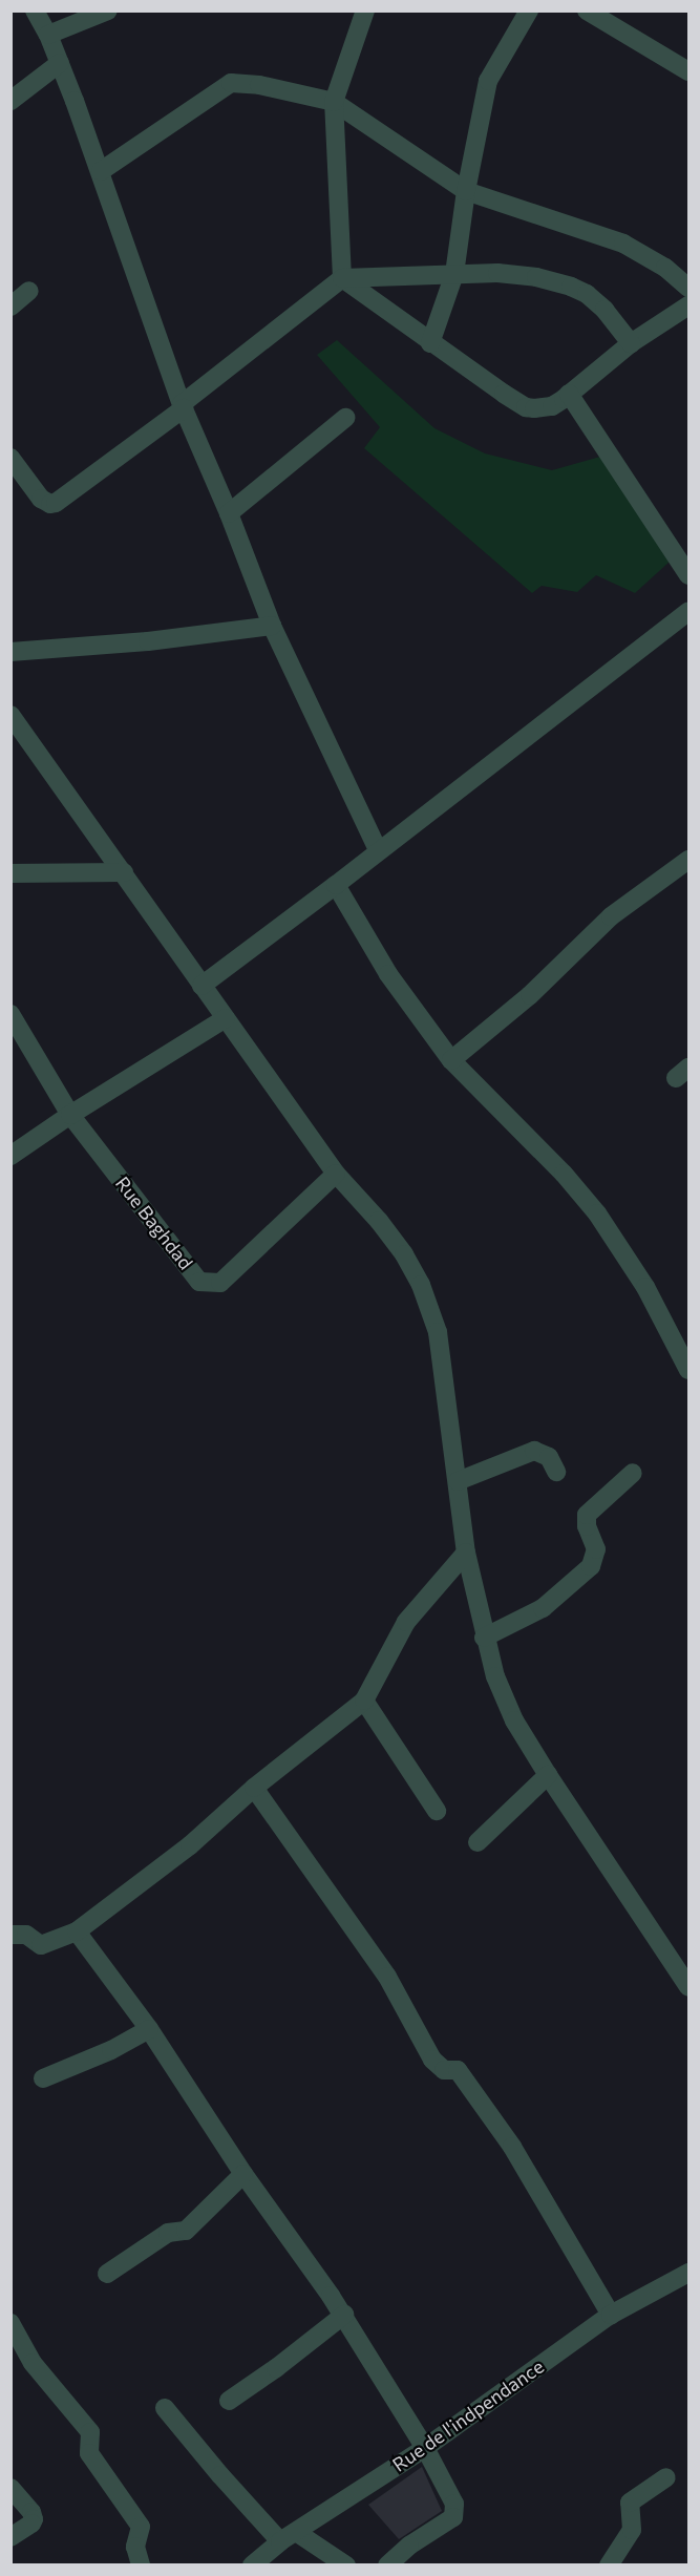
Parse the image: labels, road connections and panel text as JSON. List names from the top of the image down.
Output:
{
  "streets": {
    "street": ["Rue Baghdad", "Rue de l'indpendance"]
  }
}
